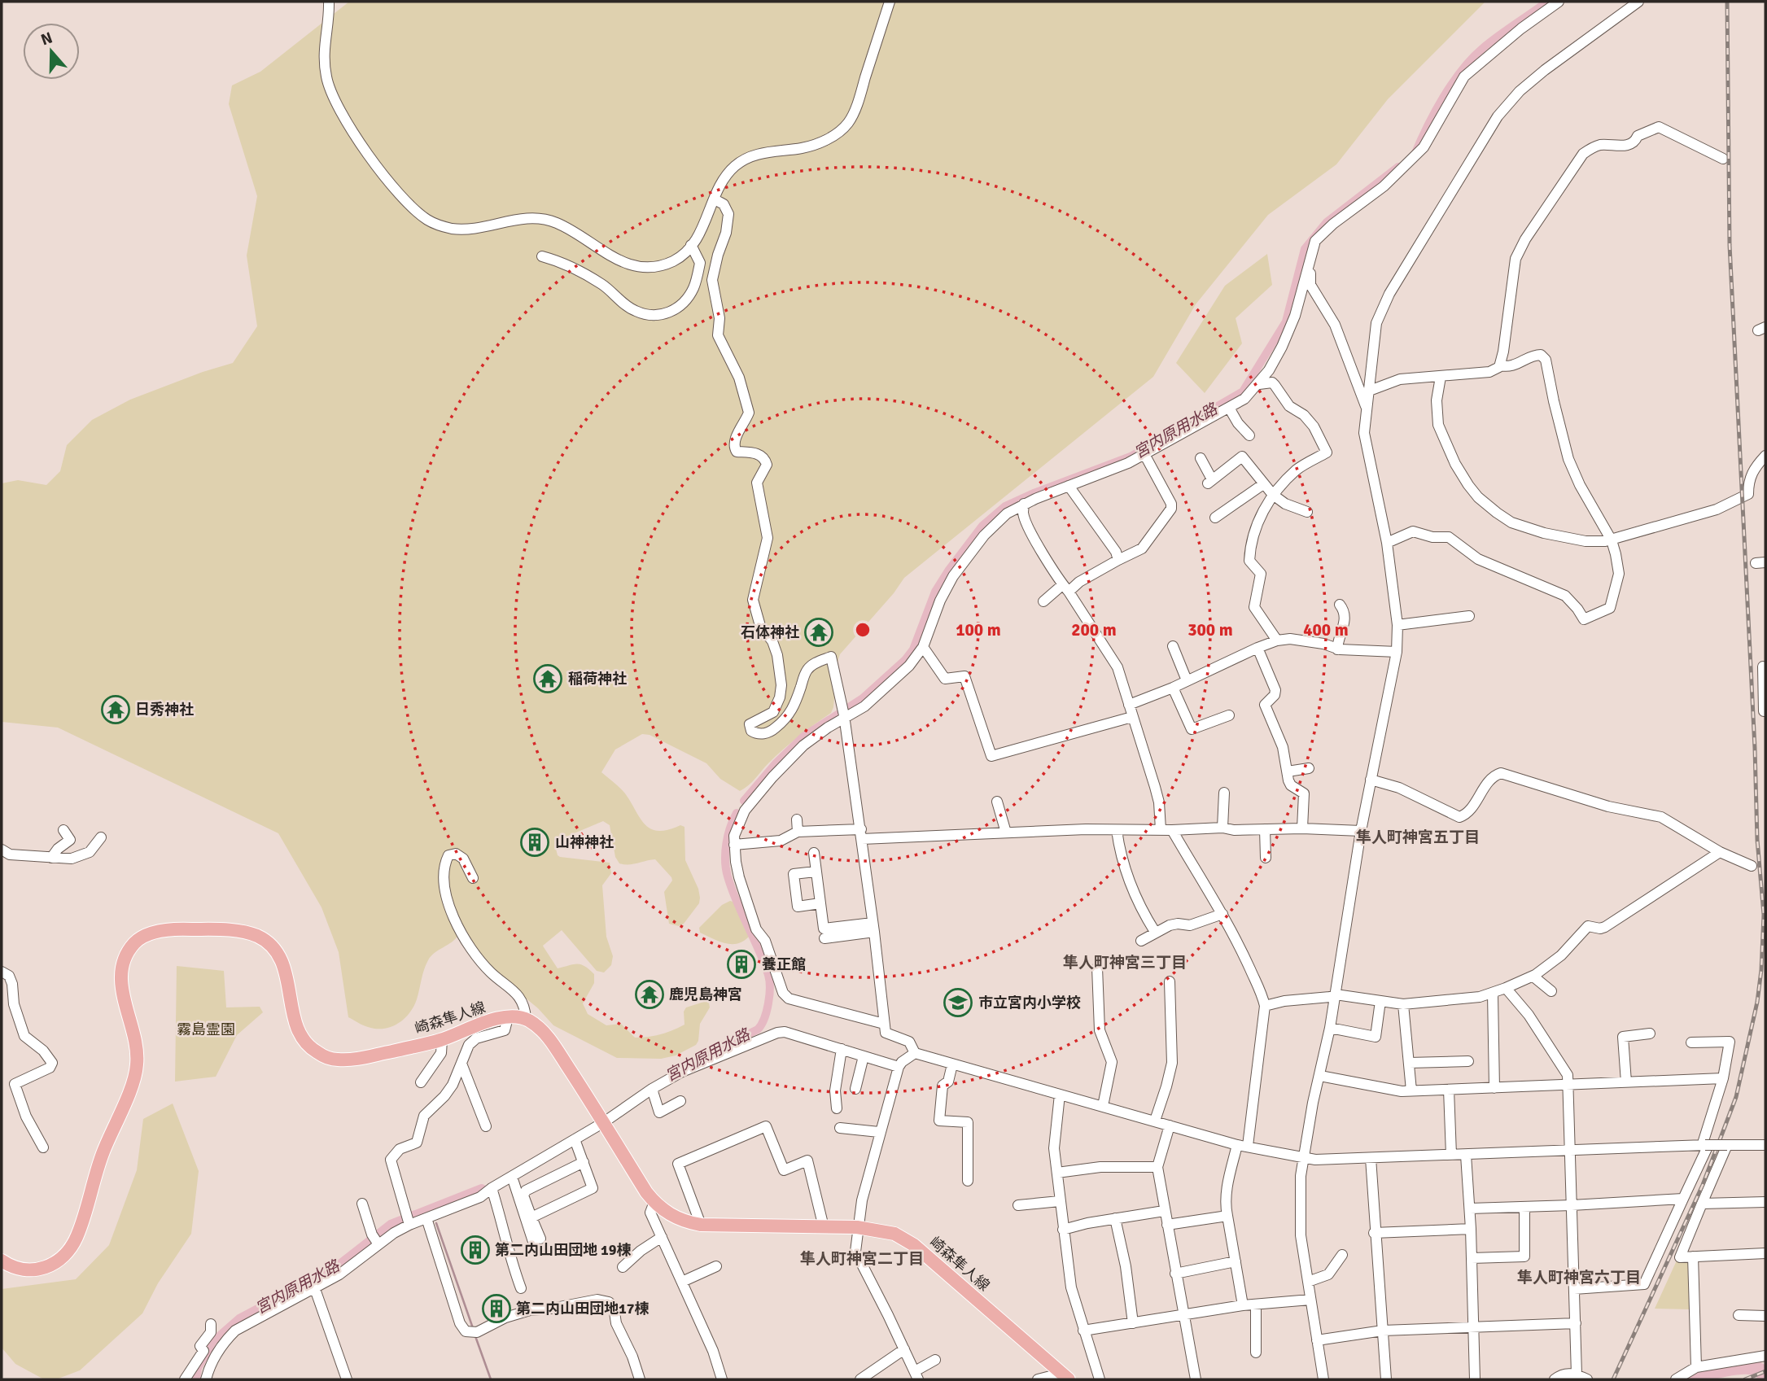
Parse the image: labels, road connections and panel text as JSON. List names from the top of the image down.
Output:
{
  "streets": {
    "main road": ["崎森隼人線"]
  },
  "districts": [
    "隼人町神宮五丁目",
    "隼人町神宮三丁目",
    "隼人町神宮二丁目",
    "隼人町神宮六丁目"
  ],
  "water": ["宮内原用水路"],
  "parks": ["霧島霊園"],
  "places": {
    "temple": [
      "石体神社",
      "稲荷神社",
      "日秀神社",
      "鹿児島神宮"
    ],
    "building": [
      "山神神社",
      "養正館",
      "第二内山田団地 19棟",
      "第二内山田団地17棟"
    ],
    "school or university": ["市立宮内小学校"]
  },
  "north": "top",
  "rings": [
    "100 m",
    "200 m",
    "300 m",
    "400 m"
  ]
}
